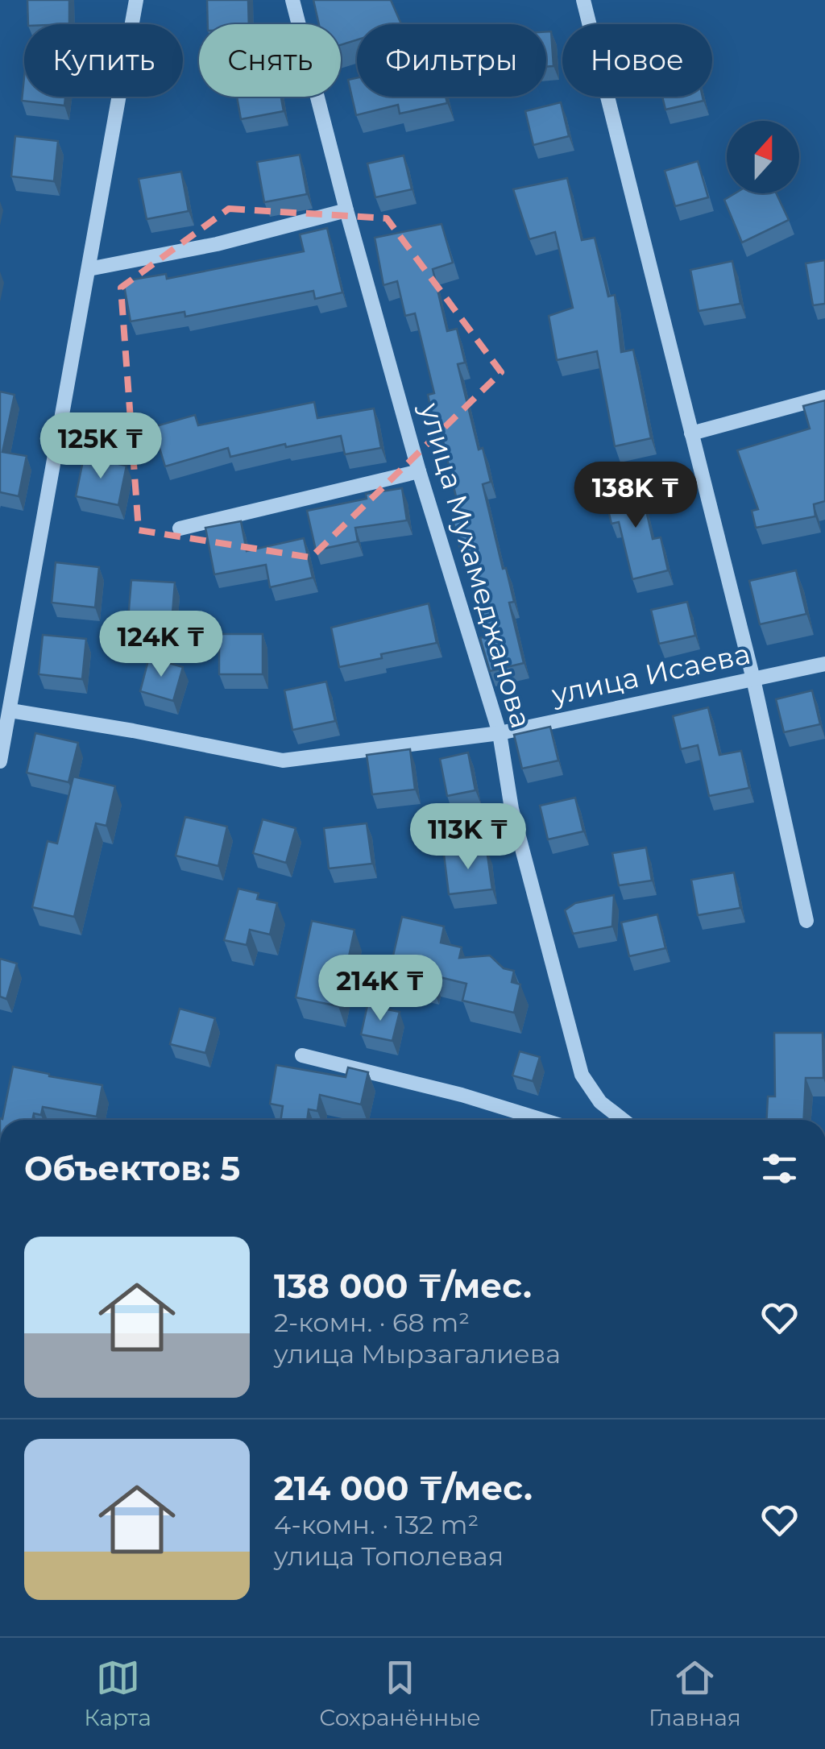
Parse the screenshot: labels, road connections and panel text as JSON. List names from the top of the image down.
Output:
{
  "streets": {
    "street": ["улица Мухамеджанова", "улица Исаева"]
  },
  "crossings": [
    ["улица Мухамеджанова", "улица Исаева"]
  ],
  "north": "top",
  "page": {
    "chip": [
      "Купить",
      "Снять",
      "Фильтры",
      "Новое"
    ],
    "price": [
      "125K ₸",
      "138K ₸",
      "124K ₸",
      "113K ₸",
      "214K ₸"
    ],
    "heading": "Объектов: 5",
    "list": [
      {
        "name": "138 000 ₸/мес.",
        "note": "2-комн. · 68 m² · улица Мырзагалиева"
      },
      {
        "name": "214 000 ₸/мес.",
        "note": "4-комн. · 132 m² · улица Тополевая"
      }
    ],
    "tabs": ["Карта", "Сохранённые", "Главная"]
  }
}
